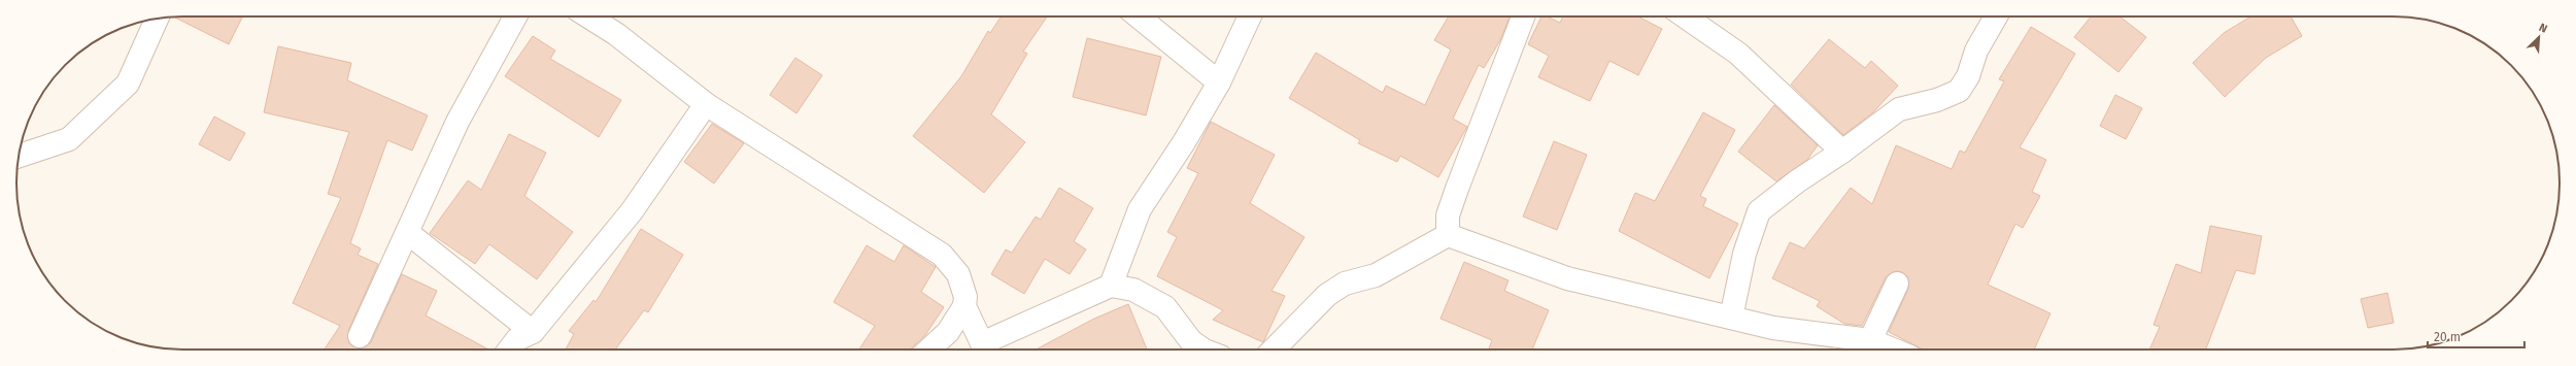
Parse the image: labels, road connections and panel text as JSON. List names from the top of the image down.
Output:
{
  "scale_bar": "20 m",
  "north": "top right"
}
